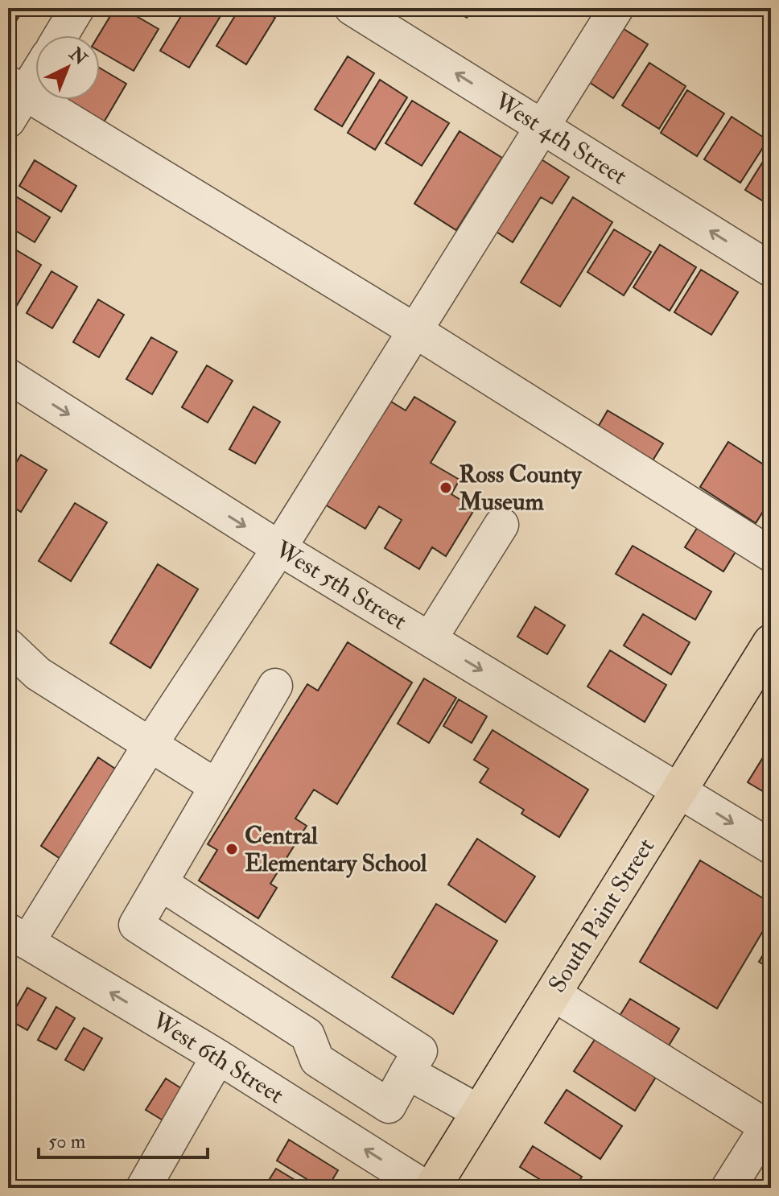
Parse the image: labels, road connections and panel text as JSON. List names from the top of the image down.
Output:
{
  "streets": {
    "main road": ["South Paint Street"],
    "street": ["West 4th Street", "West 5th Street", "West 6th Street"]
  },
  "crossings": [
    ["West 5th Street", "South Paint Street"]
  ],
  "places": ["Ross County Museum", "Central Elementary School"],
  "scale_bar": "50 m",
  "north": "top right"
}
